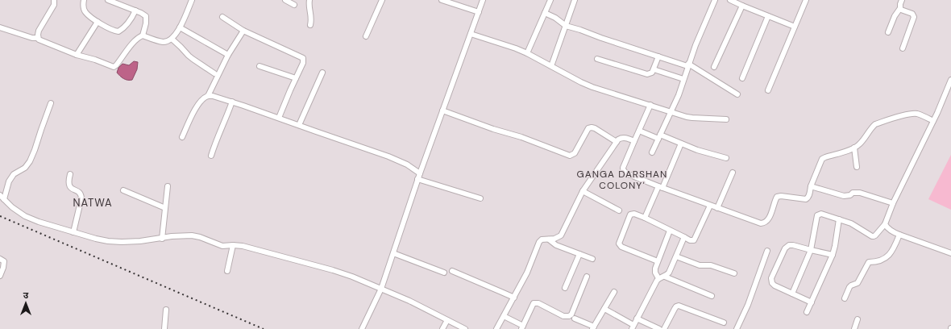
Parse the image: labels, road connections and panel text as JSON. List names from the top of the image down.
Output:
{
  "districts": ["GANGA DARSHAN COLONY'", "NATWA"],
  "north": "top"
}
